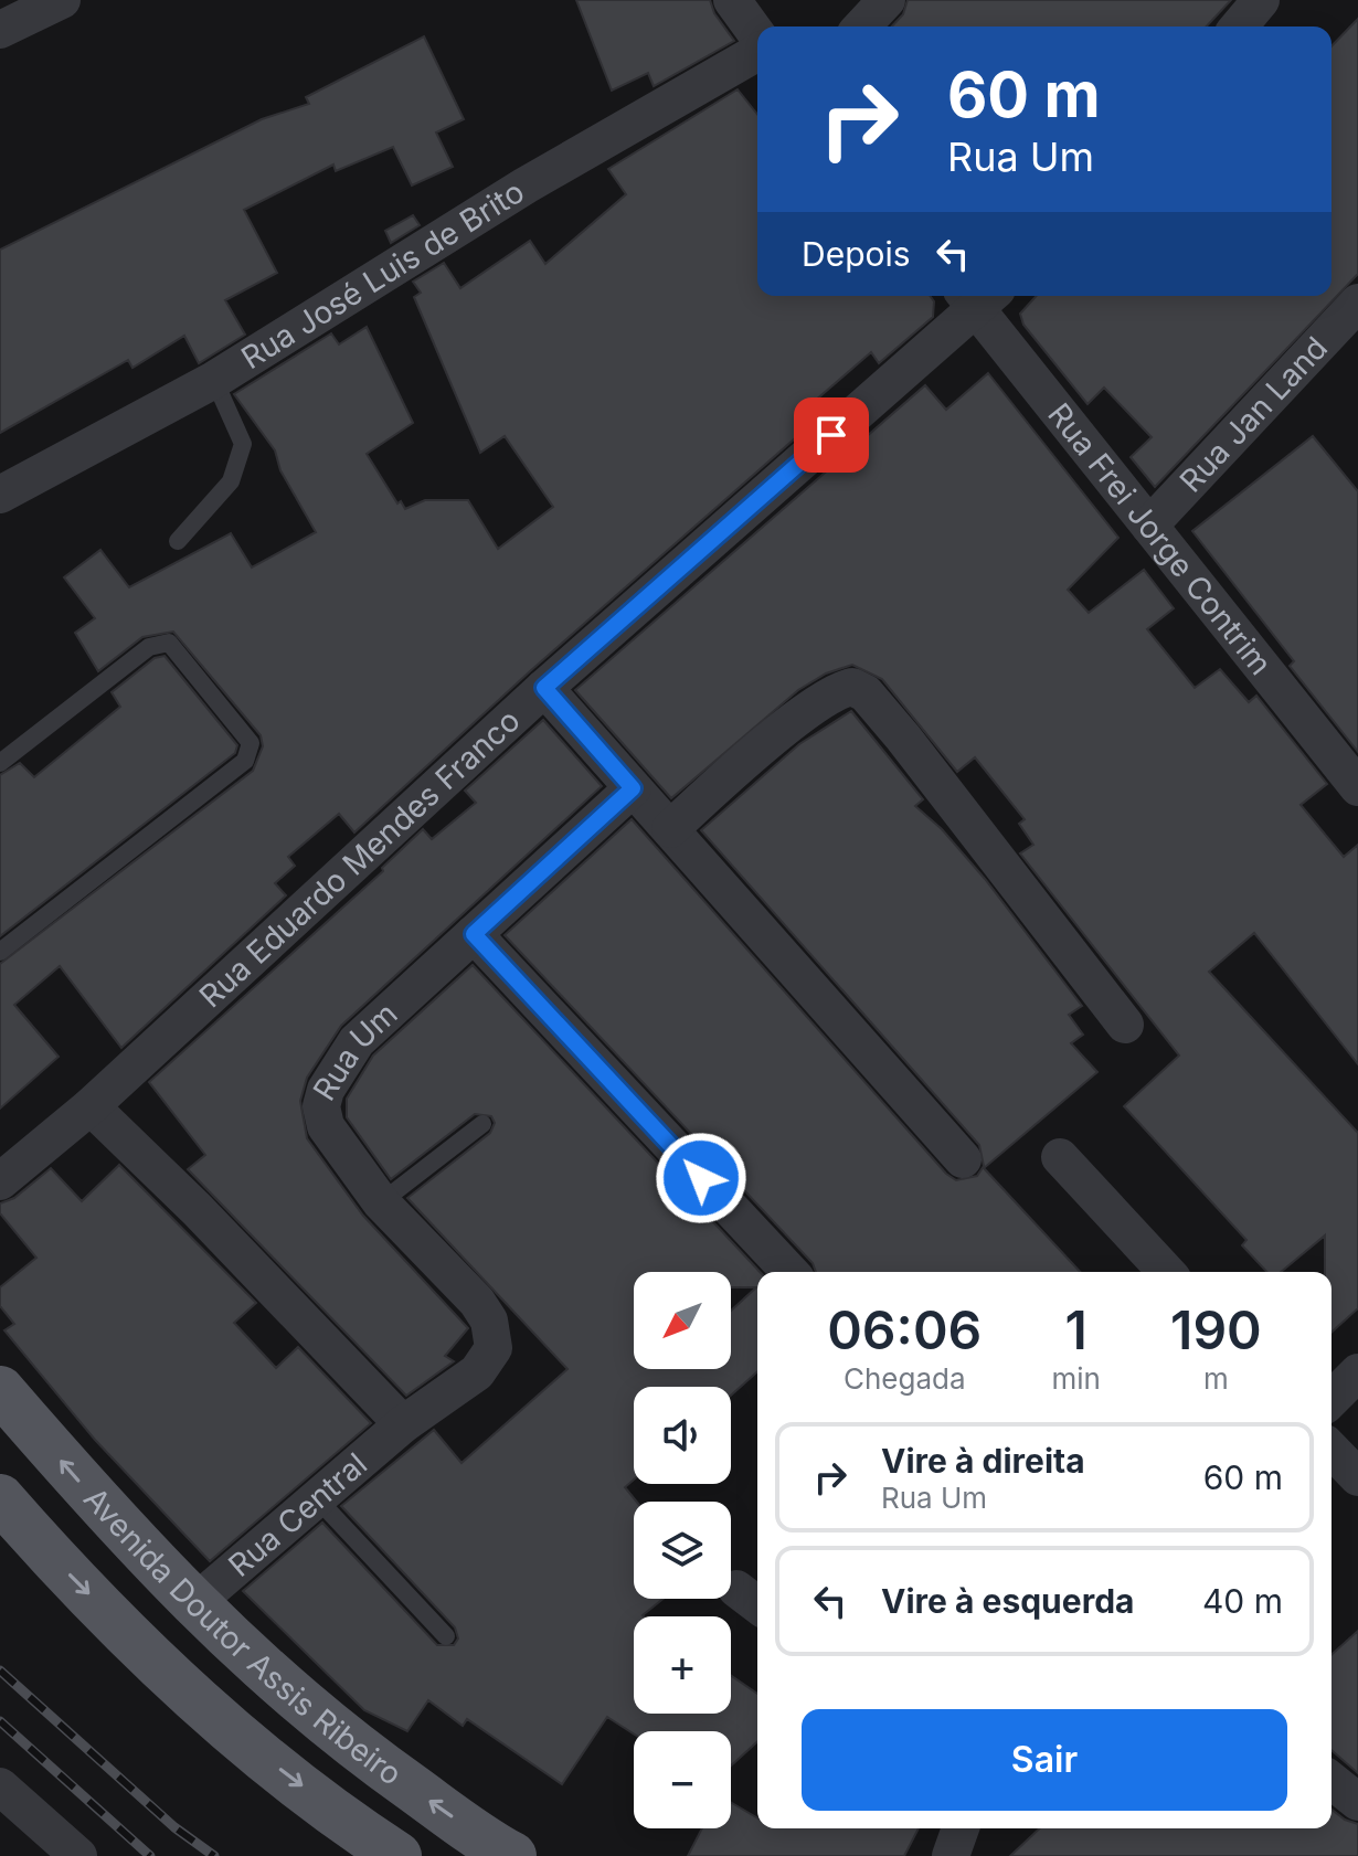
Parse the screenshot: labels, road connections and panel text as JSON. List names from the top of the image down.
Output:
{
  "streets": {
    "main road": ["Avenida Doutor Assis Ribeiro"],
    "street": [
      "Rua José Luis de Brito",
      "Rua Jan Land",
      "Rua Frei Jorge Contrim",
      "Rua Eduardo Mendes Franco",
      "Rua Um",
      "Rua Central"
    ]
  },
  "crossings": [
    ["Rua Jan Land", "Rua Frei Jorge Contrim"],
    ["Rua Frei Jorge Contrim", "Rua Eduardo Mendes Franco"],
    ["Rua Um", "Rua Central"],
    ["Rua Central", "Avenida Doutor Assis Ribeiro"]
  ],
  "north": "bottom left",
  "page": {
    "turn": ["60 m", "Rua Um"],
    "then": "Depois",
    "map_buttons": ["+", "−"],
    "eta": [
      "06:06",
      "Chegada",
      "1",
      "min",
      "190",
      "m"
    ],
    "list": [
      {
        "name": "Vire à direita",
        "note": "Rua Um",
        "value": "60 m"
      },
      {
        "name": "Vire à esquerda",
        "value": "40 m"
      }
    ],
    "buttons": "Sair"
  }
}
